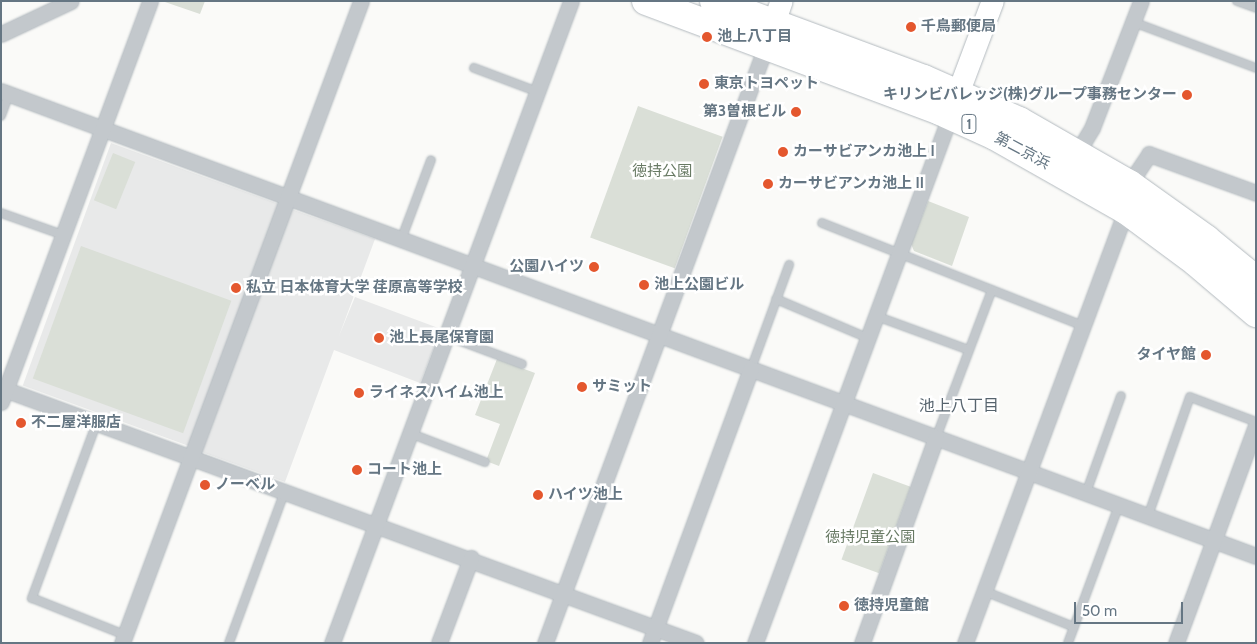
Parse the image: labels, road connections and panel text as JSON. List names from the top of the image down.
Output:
{
  "streets": {
    "highway": ["1", "第二京浜"]
  },
  "districts": ["池上八丁目"],
  "parks": ["徳持公園", "徳持児童公園"],
  "places": [
    "千鳥郵便局",
    "池上八丁目",
    "東京トヨペット",
    "キリンビバレッジ(株)グループ事務センター",
    "第3曽根ビル",
    "カーサビアンカ池上 I",
    "カーサビアンカ池上 II",
    "公園ハイツ",
    "池上公園ビル",
    "私立 日本体育大学 荏原高等学校",
    "池上長尾保育園",
    "タイヤ館",
    "サミット",
    "ライネスハイム池上",
    "不二屋洋服店",
    "コート池上",
    "ノーベル",
    "ハイツ池上",
    "徳持児童館"
  ],
  "scale_bar": "50 m"
}
